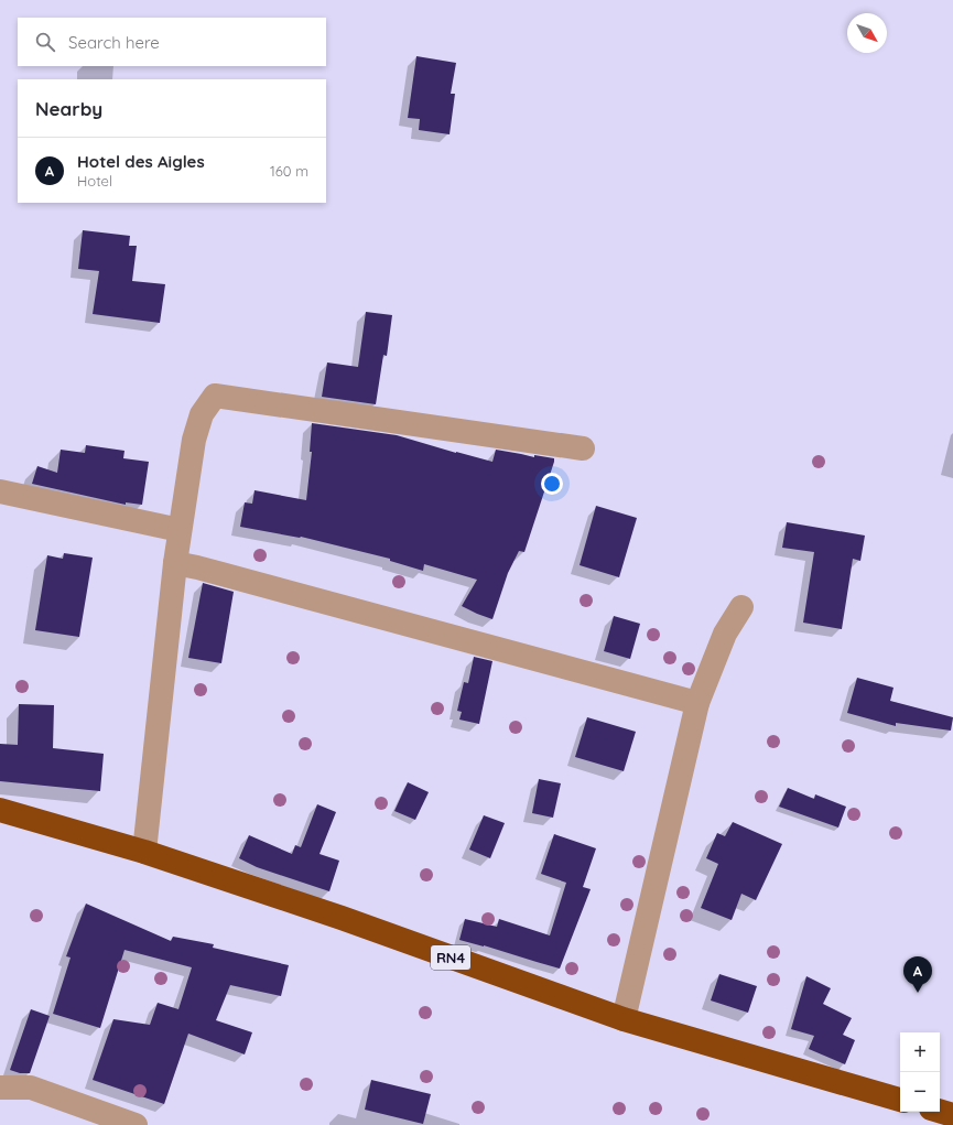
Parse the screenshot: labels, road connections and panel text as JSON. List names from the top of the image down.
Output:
{
  "streets": {
    "highway": ["RN4"]
  },
  "north": "bottom right",
  "page": {
    "search": "Search here",
    "heading": "Nearby",
    "list": [
      {
        "mark": "A",
        "name": "Hotel des Aigles",
        "note": "Hotel",
        "value": "160 m"
      }
    ],
    "pins": "A",
    "map_buttons": ["+", "−"]
  }
}
